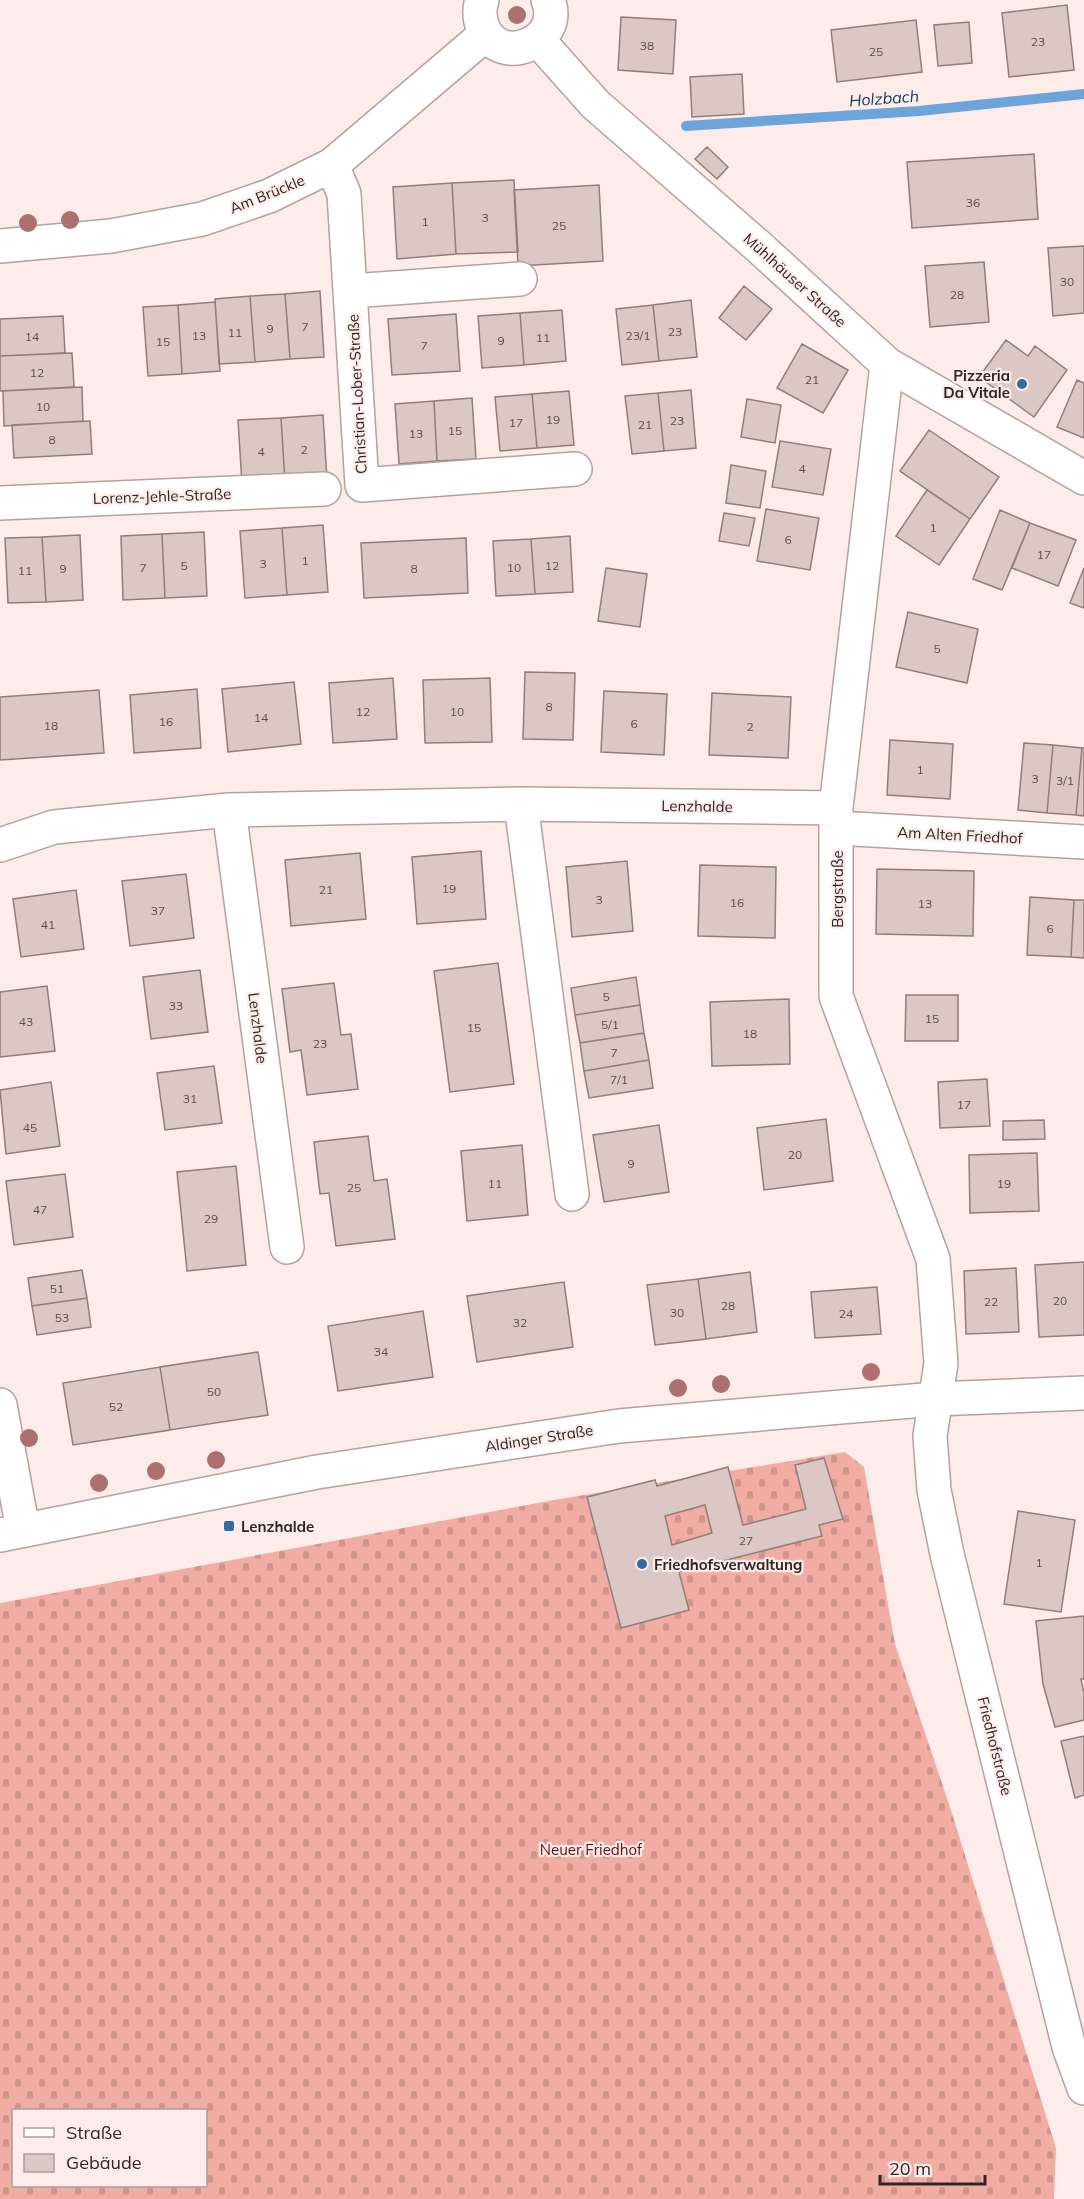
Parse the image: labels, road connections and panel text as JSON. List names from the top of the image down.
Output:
{
  "streets": {
    "street": [
      "Am Brückle",
      "Mühlhäuser Straße",
      "Christian-Lober-Straße",
      "Lorenz-Jehle-Straße",
      "Lenzhalde",
      "Am Alten Friedhof",
      "Bergstraße",
      "Aldinger Straße",
      "Friedhofstraße"
    ]
  },
  "crossings": [
    ["Am Brückle", "Christian-Lober-Straße"],
    ["Mühlhäuser Straße", "Bergstraße"],
    ["Lenzhalde", "Am Alten Friedhof"],
    ["Lenzhalde", "Bergstraße"],
    ["Am Alten Friedhof", "Bergstraße"],
    ["Bergstraße", "Aldinger Straße"],
    ["Bergstraße", "Friedhofstraße"],
    ["Aldinger Straße", "Friedhofstraße"]
  ],
  "water": ["Holzbach"],
  "parks": ["Neuer Friedhof"],
  "places": {
    "other": ["Pizzeria Da Vitale", "Friedhofsverwaltung"],
    "transit": ["Lenzhalde"]
  },
  "house_numbers": [
    "23",
    "38",
    "25",
    "36",
    "3",
    "1",
    "25",
    "30",
    "28",
    "7",
    "9",
    "23",
    "11",
    "13",
    "23/1",
    "14",
    "11",
    "9",
    "15",
    "7",
    "12",
    "21",
    "10",
    "19",
    "23",
    "17",
    "21",
    "15",
    "13",
    "8",
    "2",
    "4",
    "4",
    "1",
    "6",
    "17",
    "1",
    "3",
    "5",
    "12",
    "7",
    "10",
    "9",
    "8",
    "11",
    "5",
    "8",
    "12",
    "10",
    "14",
    "16",
    "6",
    "18",
    "2",
    "1",
    "3",
    "3/1",
    "19",
    "21",
    "3",
    "16",
    "13",
    "37",
    "41",
    "6",
    "5",
    "33",
    "15",
    "43",
    "5/1",
    "15",
    "18",
    "23",
    "7",
    "7/1",
    "31",
    "17",
    "45",
    "20",
    "9",
    "11",
    "19",
    "25",
    "47",
    "29",
    "51",
    "20",
    "22",
    "28",
    "30",
    "24",
    "53",
    "32",
    "34",
    "50",
    "52",
    "27",
    "1"
  ],
  "legend": ["Straße", "Gebäude"],
  "scale_bar": "20 m"
}
